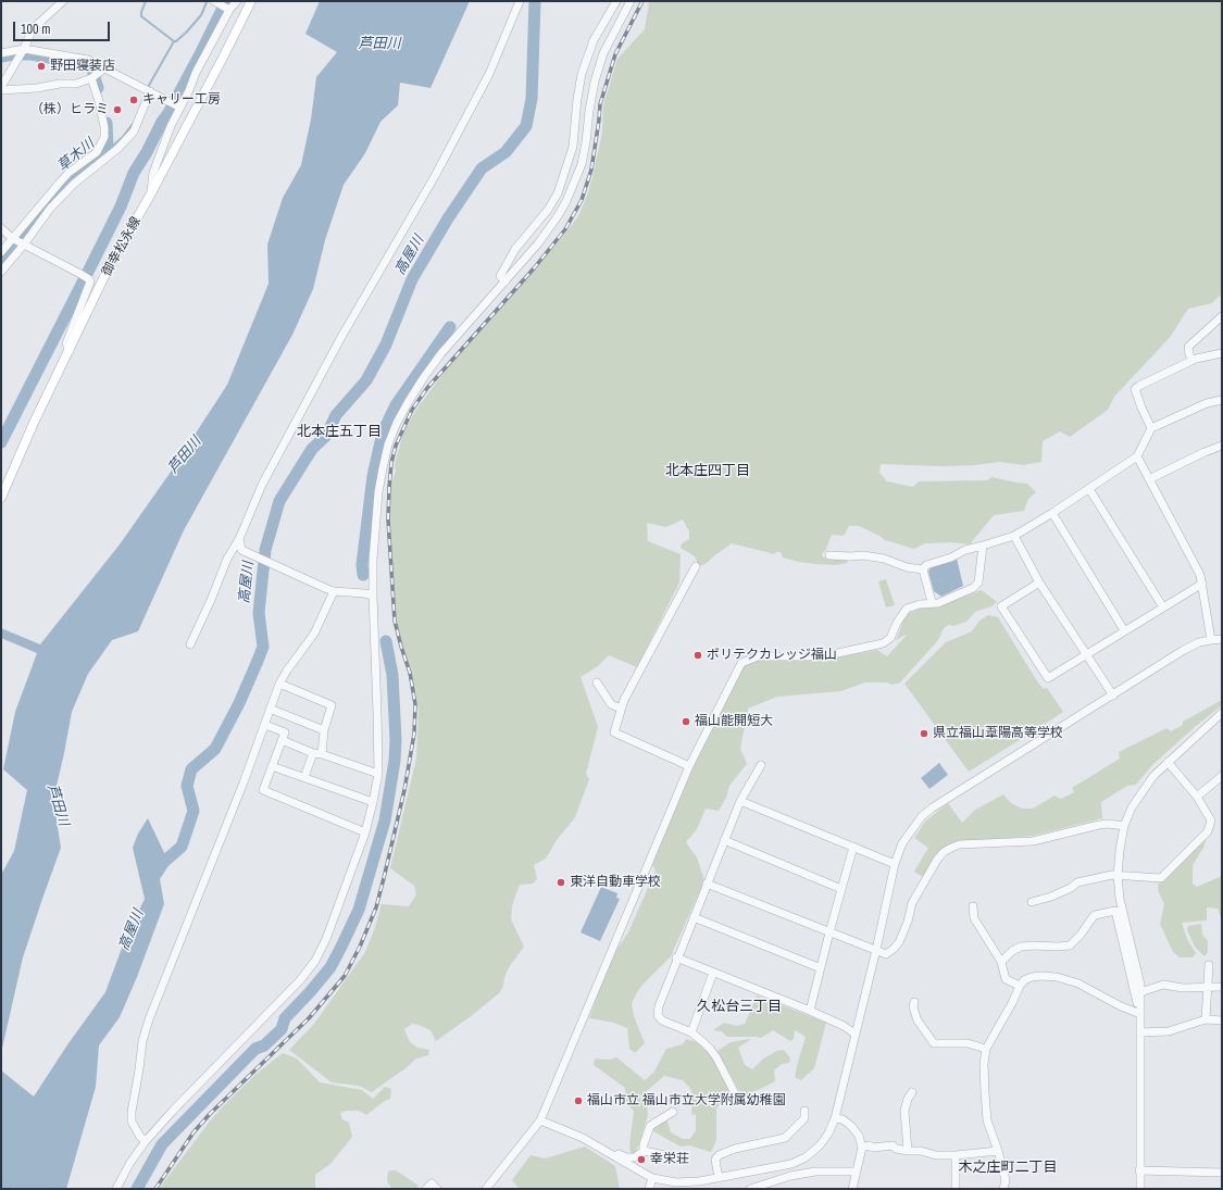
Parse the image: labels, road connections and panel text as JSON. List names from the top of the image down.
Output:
{
  "streets": {
    "main road": ["御幸松永線"]
  },
  "districts": [
    "北本庄五丁目",
    "北本庄四丁目",
    "久松台三丁目",
    "木之庄町二丁目"
  ],
  "water": ["芦田川", "草木川", "高屋川"],
  "places": [
    "野田寝装店",
    "キャリー工房",
    "（株）ヒラミ",
    "ポリテクカレッジ福山",
    "福山能開短大",
    "県立福山葦陽高等学校",
    "東洋自動車学校",
    "福山市立 福山市立大学附属幼稚園",
    "幸栄荘"
  ],
  "scale_bar": "100 m"
}
